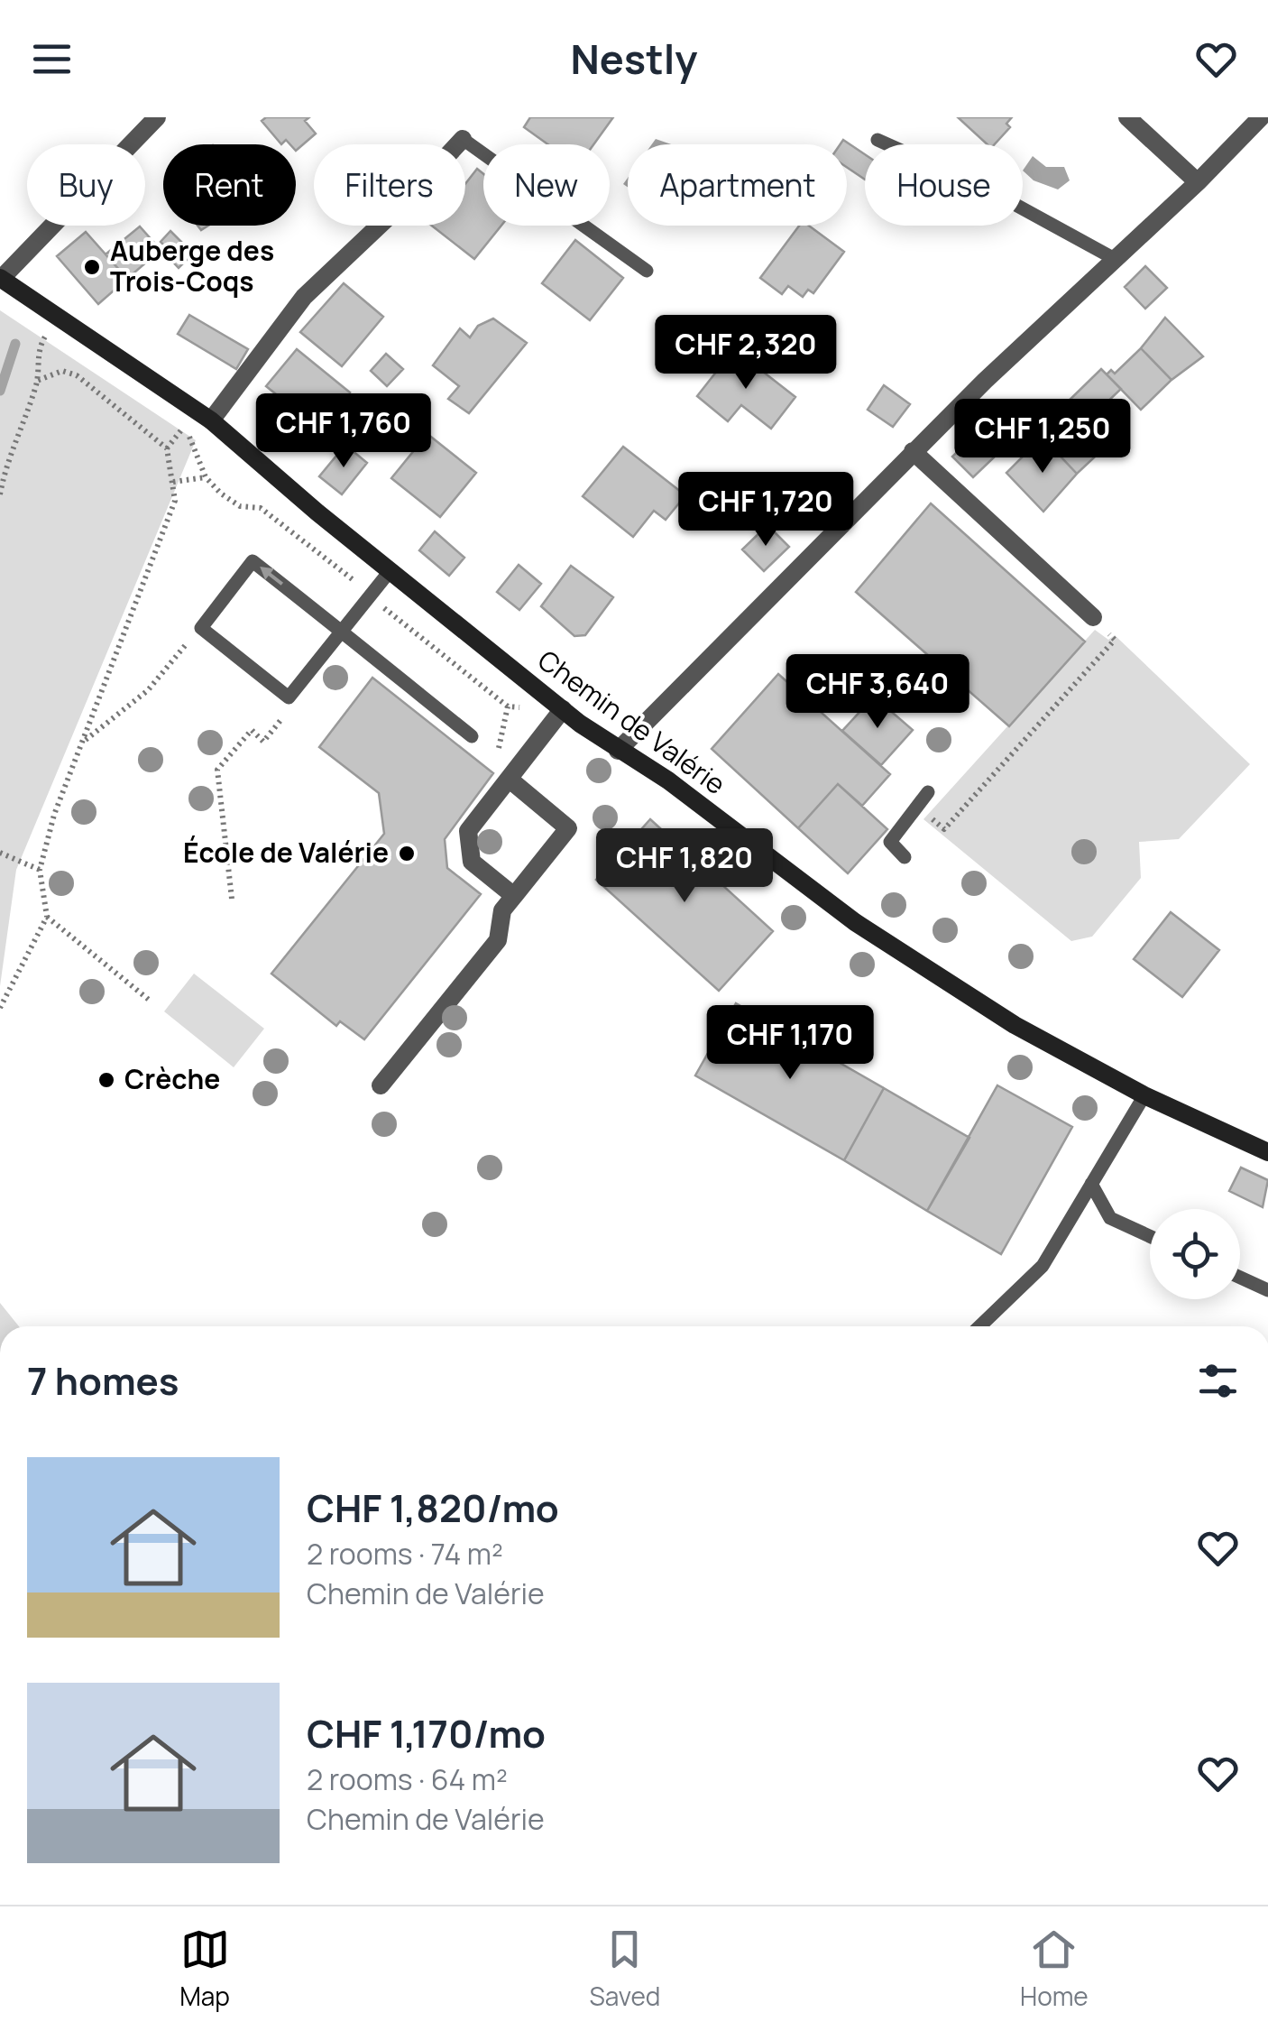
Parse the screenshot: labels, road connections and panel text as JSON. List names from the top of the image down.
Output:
{
  "streets": {
    "street": ["Chemin de Valérie"]
  },
  "places": ["Auberge des Trois-Coqs", "École de Valérie", "Crèche"],
  "page": {
    "header": "Nestly",
    "chip": [
      "Buy",
      "Rent",
      "Filters",
      "New",
      "Apartment",
      "House"
    ],
    "price": [
      "CHF 2,320",
      "CHF 1,760",
      "CHF 1,250",
      "CHF 1,720",
      "CHF 3,640",
      "CHF 1,820",
      "CHF 1,170"
    ],
    "heading": "7 homes",
    "list": [
      {
        "name": "CHF 1,820/mo",
        "note": "2 rooms · 74 m² · Chemin de Valérie"
      },
      {
        "name": "CHF 1,170/mo",
        "note": "2 rooms · 64 m² · Chemin de Valérie"
      }
    ],
    "tabs": ["Map", "Saved", "Home"]
  }
}
